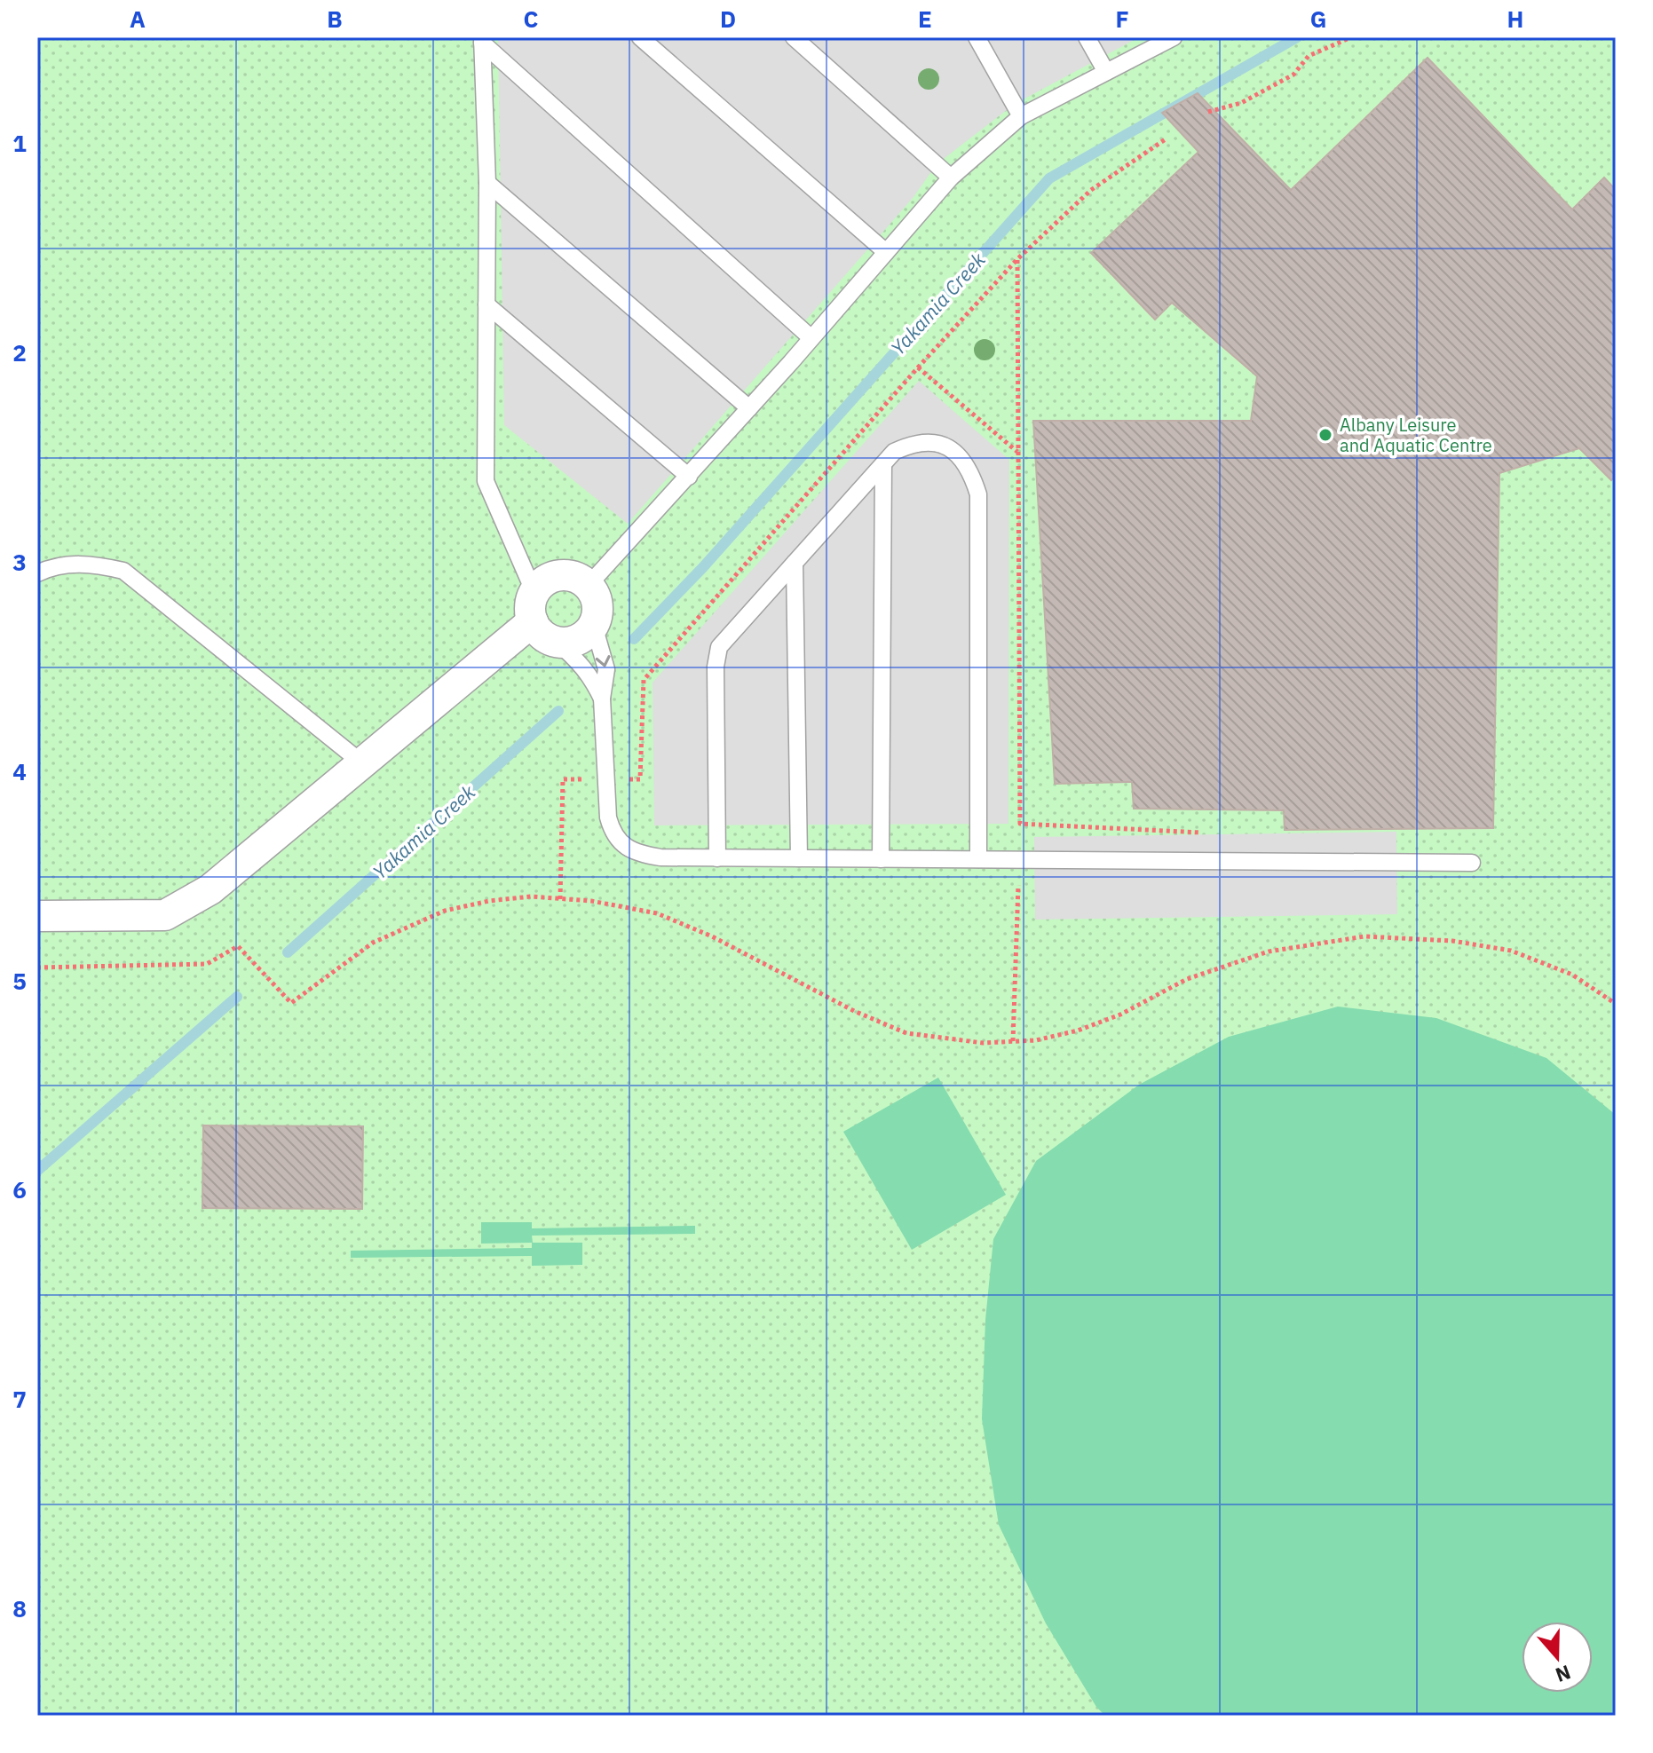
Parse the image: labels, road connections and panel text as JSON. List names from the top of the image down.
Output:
{
  "water": ["Yakamia Creek"],
  "places": ["Albany Leisure and Aquatic Centre"],
  "north": "bottom",
  "grid": {
    "columns": [
      "A",
      "B",
      "C",
      "D",
      "E",
      "F",
      "G",
      "H"
    ],
    "rows": [
      "1",
      "2",
      "3",
      "4",
      "5",
      "6",
      "7",
      "8"
    ]
  }
}
